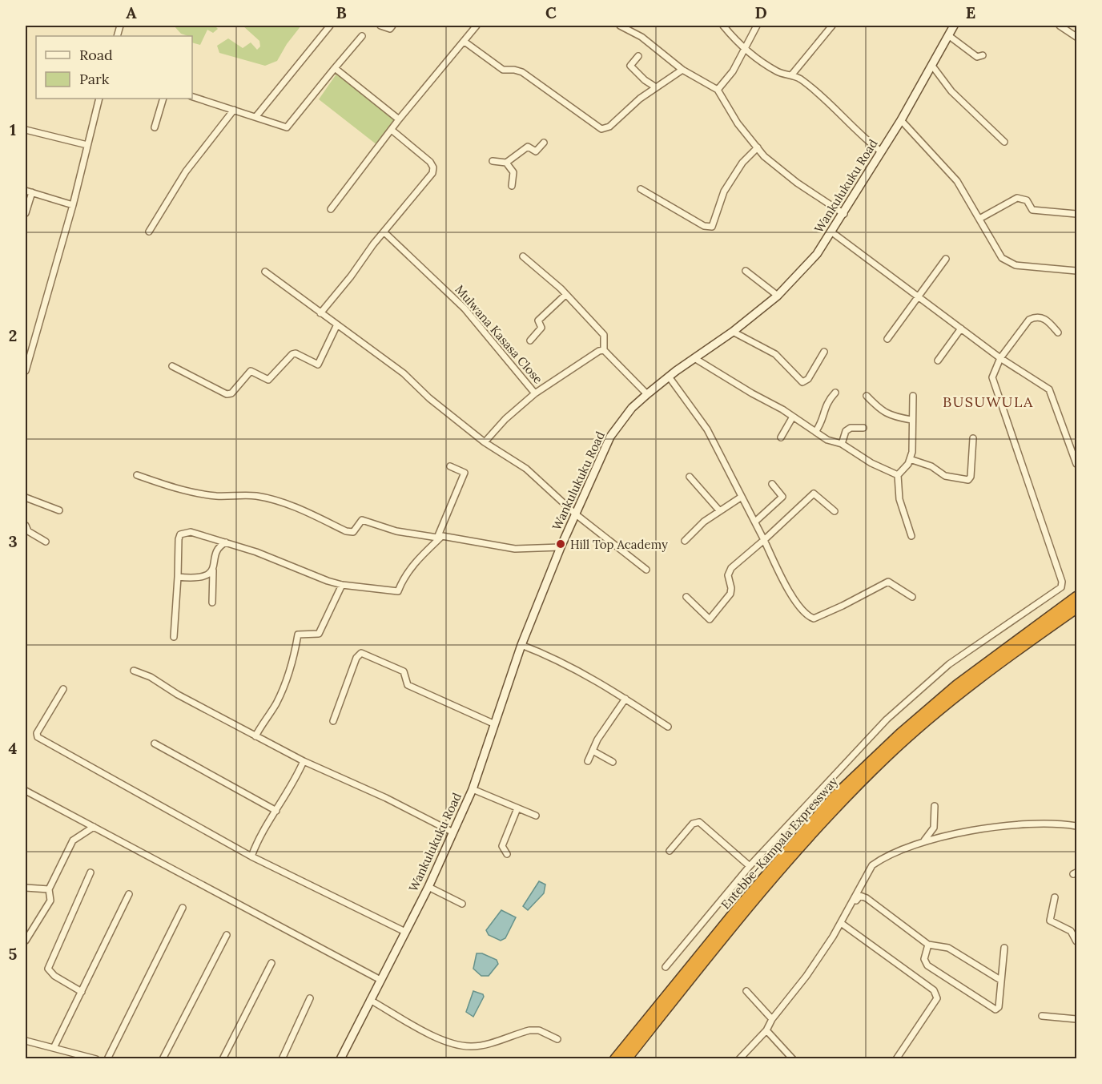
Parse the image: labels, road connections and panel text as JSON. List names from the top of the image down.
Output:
{
  "streets": {
    "highway": ["Entebbe–Kampala Expressway"],
    "main road": ["Wankulukuku Road"],
    "street": ["Mulwana Kasasa Close"]
  },
  "districts": ["BUSUWULA"],
  "places": ["Hill Top Academy"],
  "legend": ["Road", "Park"],
  "grid": {
    "columns": [
      "A",
      "B",
      "C",
      "D",
      "E"
    ],
    "rows": [
      "1",
      "2",
      "3",
      "4",
      "5"
    ]
  }
}
